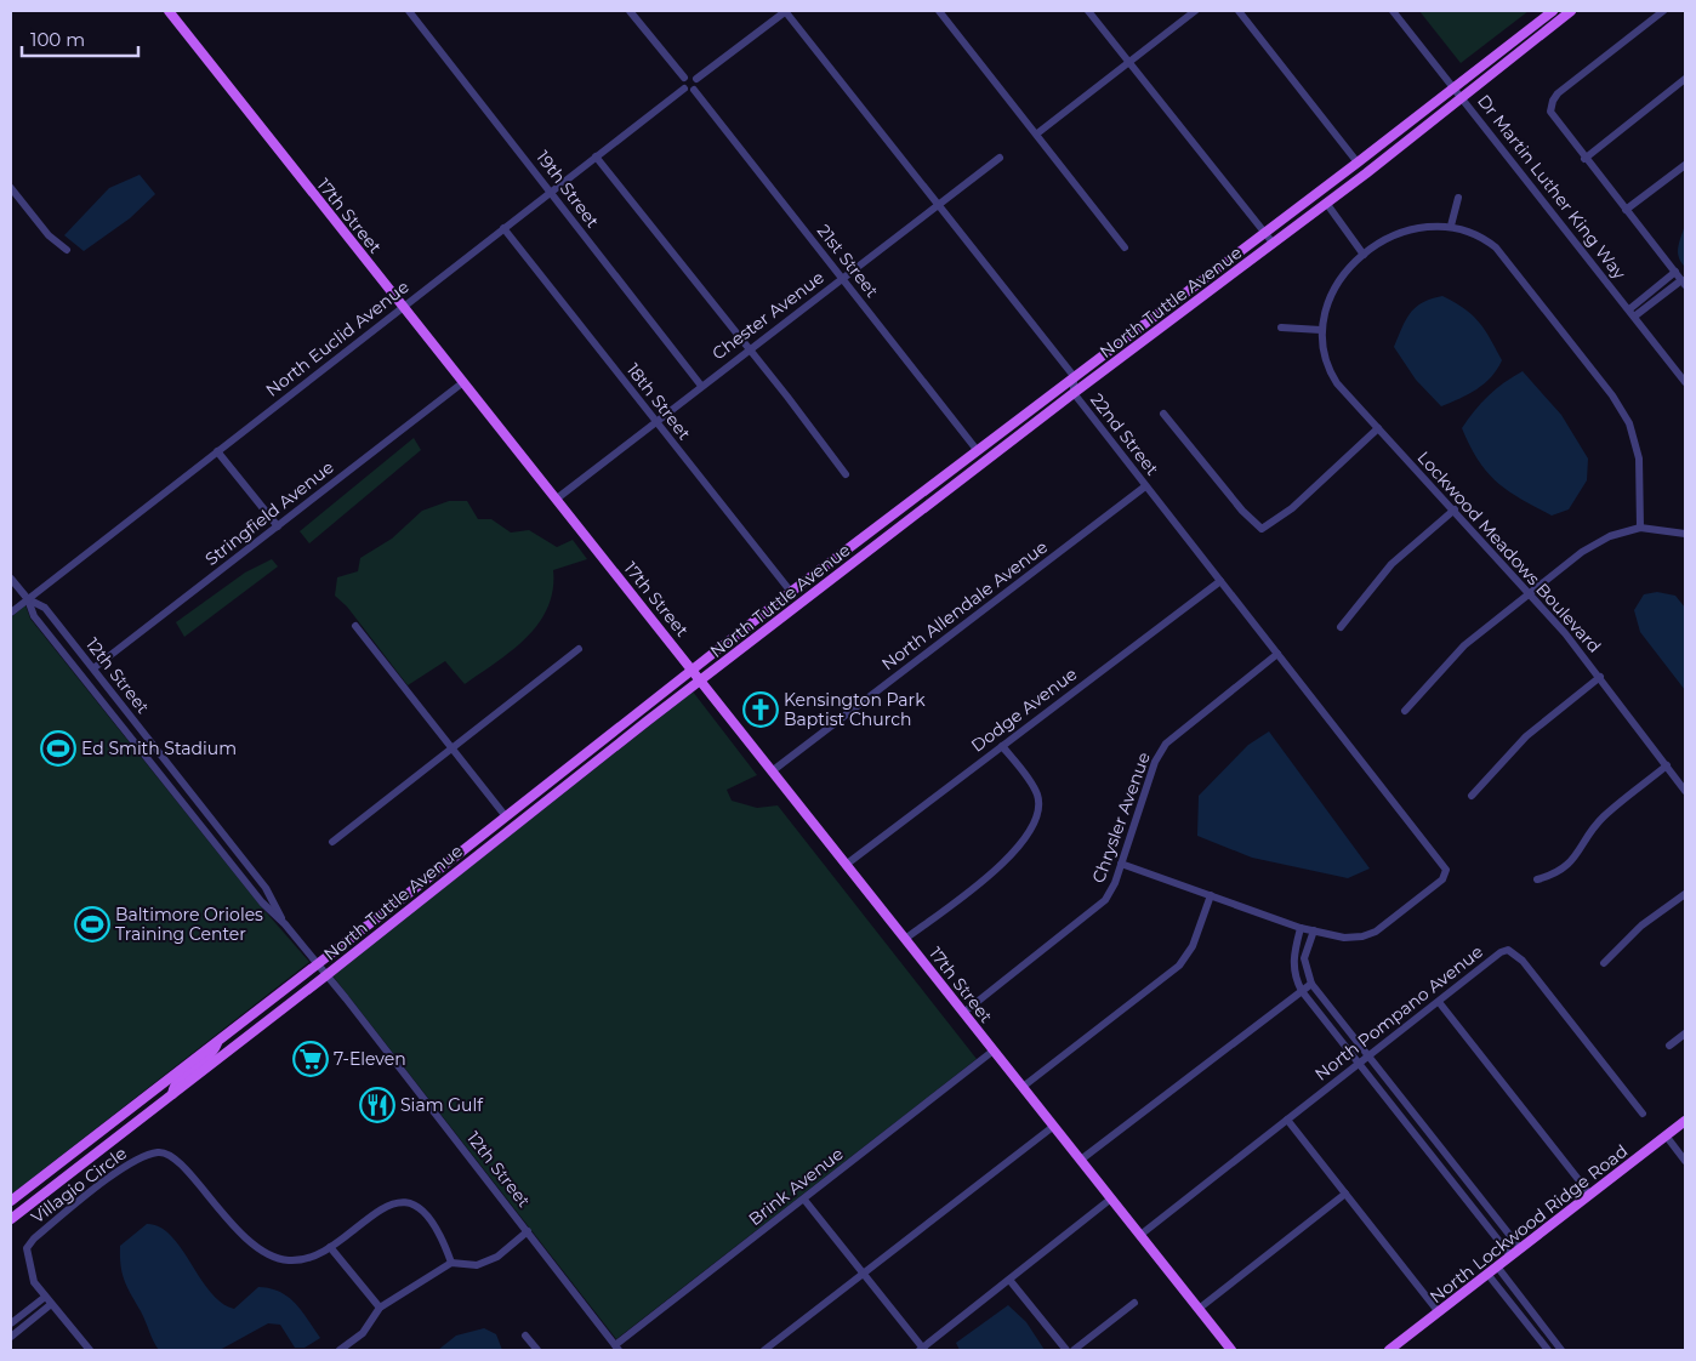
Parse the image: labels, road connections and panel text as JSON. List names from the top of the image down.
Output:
{
  "streets": {
    "main road": ["17th Street", "North Tuttle Avenue", "North Lockwood Ridge Road"],
    "street": [
      "Dr Martin Luther King Way",
      "19th Street",
      "21st Street",
      "Chester Avenue",
      "North Euclid Avenue",
      "18th Street",
      "22nd Street",
      "Stringfield Avenue",
      "Lockwood Meadows Boulevard",
      "North Allendale Avenue",
      "12th Street",
      "Dodge Avenue",
      "Chrysler Avenue",
      "North Pompano Avenue",
      "Villagio Circle",
      "Brink Avenue"
    ]
  },
  "crossings": [
    ["Dr Martin Luther King Way", "North Tuttle Avenue"],
    ["19th Street", "Chester Avenue"],
    ["19th Street", "North Euclid Avenue"],
    ["17th Street", "North Tuttle Avenue"],
    ["17th Street", "Chester Avenue"],
    ["17th Street", "North Euclid Avenue"],
    ["17th Street", "Stringfield Avenue"],
    ["17th Street", "North Allendale Avenue"],
    ["17th Street", "Dodge Avenue"],
    ["17th Street", "Chrysler Avenue"],
    ["17th Street", "North Pompano Avenue"],
    ["17th Street", "Brink Avenue"],
    ["21st Street", "North Tuttle Avenue"],
    ["21st Street", "Chester Avenue"],
    ["North Tuttle Avenue", "18th Street"],
    ["North Tuttle Avenue", "22nd Street"],
    ["North Tuttle Avenue", "12th Street"],
    ["Chester Avenue", "18th Street"],
    ["North Euclid Avenue", "18th Street"],
    ["North Euclid Avenue", "12th Street"],
    ["22nd Street", "North Allendale Avenue"],
    ["22nd Street", "Dodge Avenue"],
    ["22nd Street", "Chrysler Avenue"],
    ["Stringfield Avenue", "12th Street"],
    ["12th Street", "Brink Avenue"]
  ],
  "places": {
    "church": ["Kensington Park Baptist Church"],
    "sports": ["Ed Smith Stadium", "Baltimore Orioles Training Center"],
    "supermarket": ["7-Eleven"],
    "restaurant": ["Siam Gulf"]
  },
  "scale_bar": "100 m"
}
